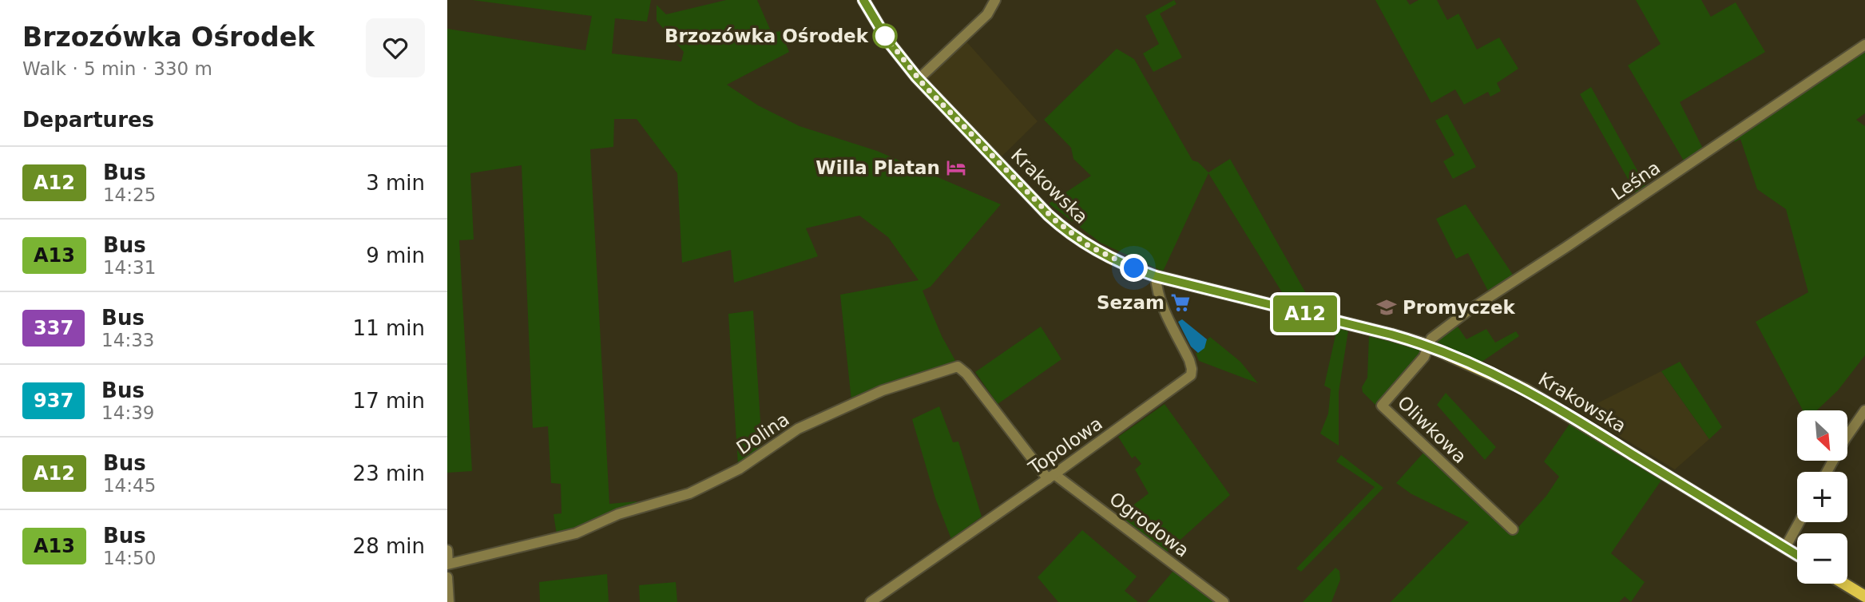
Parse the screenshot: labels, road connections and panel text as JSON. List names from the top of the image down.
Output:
{
  "streets": {
    "main road": ["Krakowska"],
    "street": [
      "Leśna",
      "Oliwkowa",
      "Dolina",
      "Topolowa",
      "Ogrodowa"
    ]
  },
  "crossings": [
    ["Leśna", "Krakowska"],
    ["Leśna", "Oliwkowa"],
    ["Krakowska", "Oliwkowa"],
    ["Krakowska", "Topolowa"],
    ["Dolina", "Topolowa"],
    ["Dolina", "Ogrodowa"],
    ["Topolowa", "Ogrodowa"]
  ],
  "places": {
    "other": ["Brzozówka Ośrodek"],
    "hotel": ["Willa Platan"],
    "supermarket": ["Sezam"],
    "school or university": ["Promyczek"]
  },
  "lines": ["bus line A12"],
  "north": "bottom right",
  "page": {
    "heading": [
      ["Brzozówka Ośrodek", "Walk · 5 min · 330 m"],
      "Departures"
    ],
    "on_map": "A12",
    "list": [
      {
        "mark": "A12",
        "name": "Bus",
        "note": "14:25",
        "value": "3 min"
      },
      {
        "mark": "A13",
        "name": "Bus",
        "note": "14:31",
        "value": "9 min"
      },
      {
        "mark": "337",
        "name": "Bus",
        "note": "14:33",
        "value": "11 min"
      },
      {
        "mark": "937",
        "name": "Bus",
        "note": "14:39",
        "value": "17 min"
      },
      {
        "mark": "A12",
        "name": "Bus",
        "note": "14:45",
        "value": "23 min"
      },
      {
        "mark": "A13",
        "name": "Bus",
        "note": "14:50",
        "value": "28 min"
      }
    ],
    "map_buttons": ["+", "−"]
  }
}
